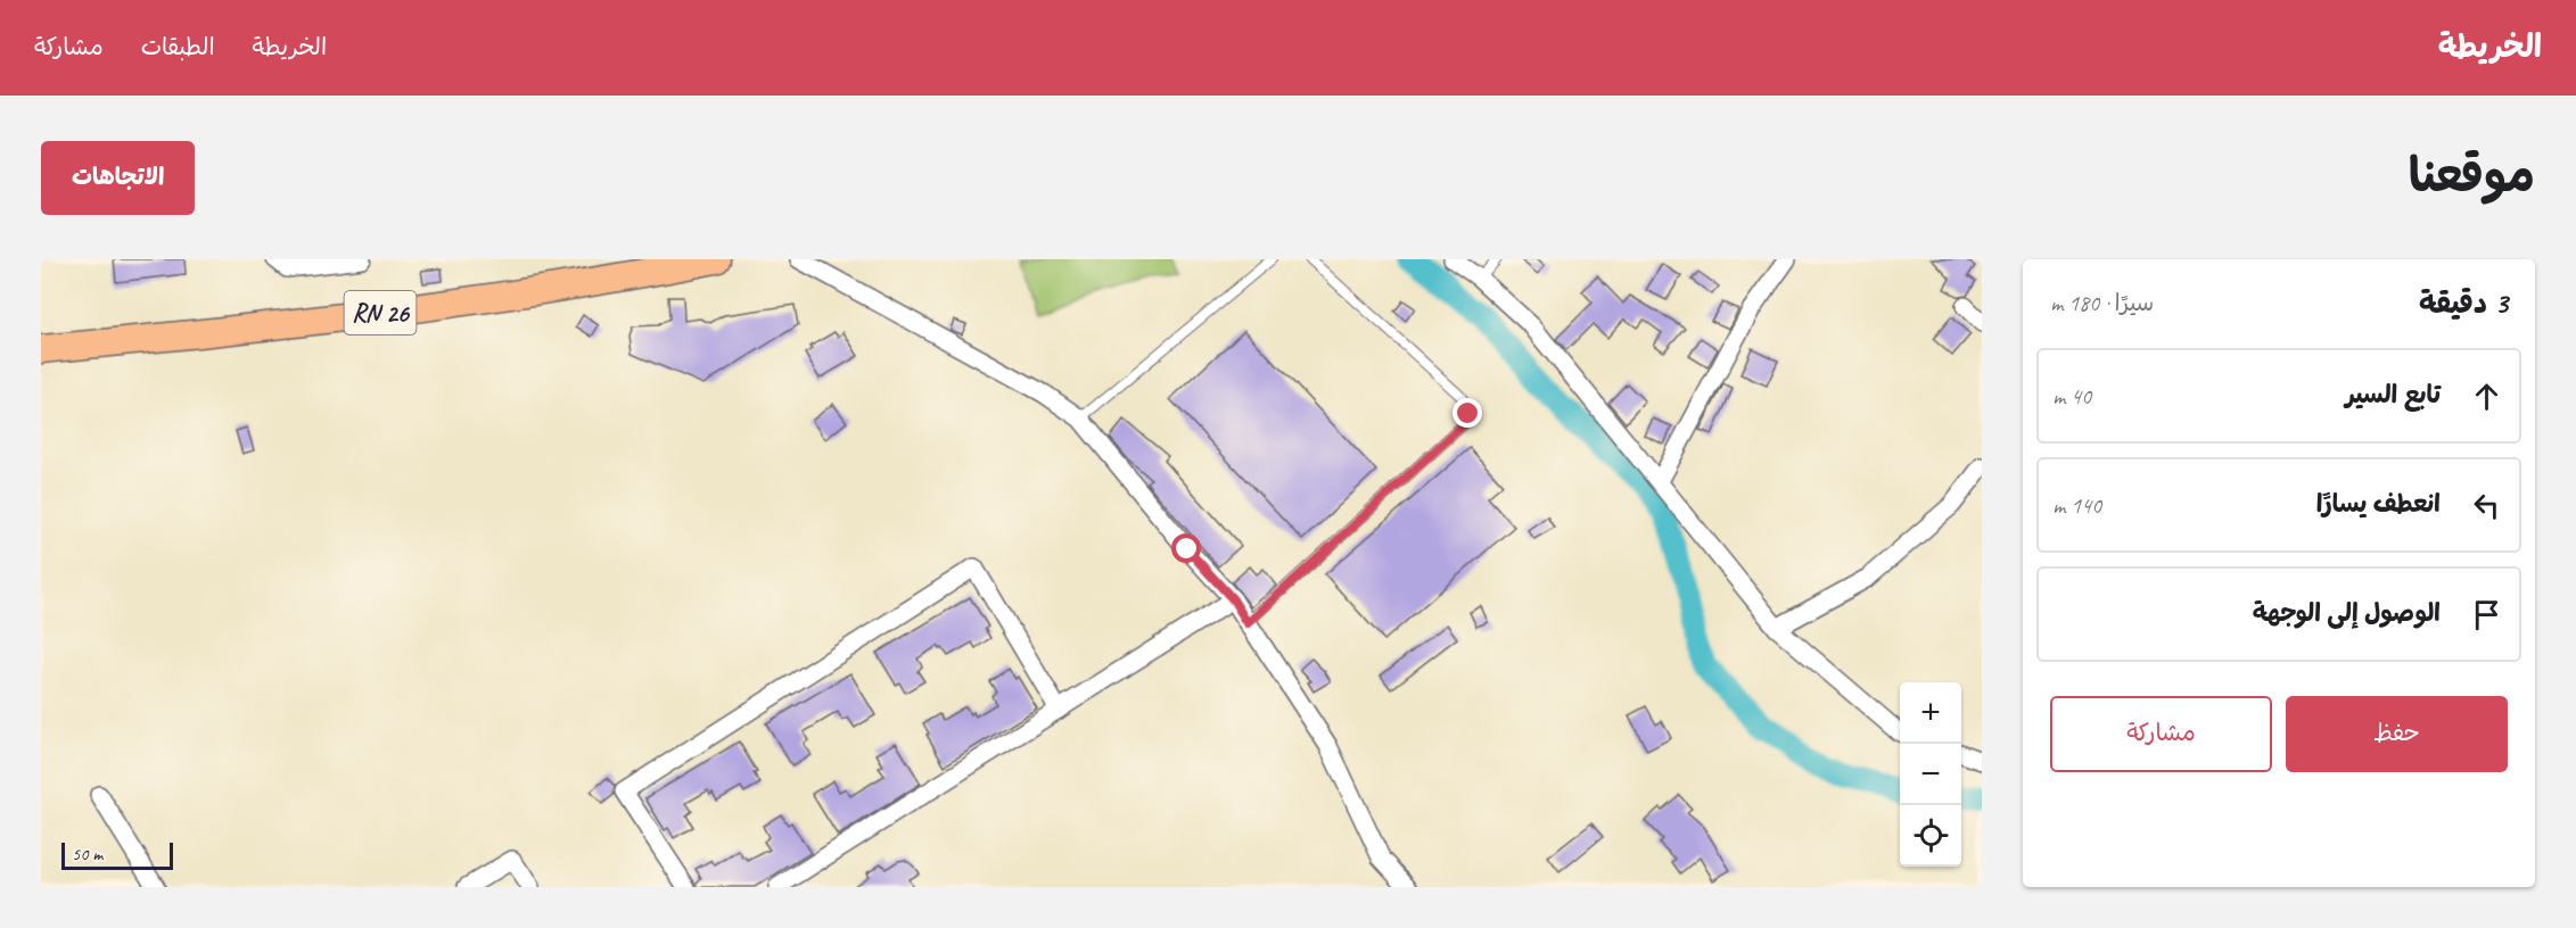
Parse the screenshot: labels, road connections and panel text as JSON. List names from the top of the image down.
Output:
{
  "streets": {
    "main road": ["RN 26"]
  },
  "scale_bar": "50 m",
  "page": {
    "header": "الخريطة",
    "nav": ["الخريطة", "الطبقات", "مشاركة"],
    "title": "موقعنا",
    "buttons": [
      "الاتجاهات",
      ["حفظ", "مشاركة"]
    ],
    "heading": ["3 دقيقة", "سيرًا · 180 m"],
    "list": [
      ["تابع السير", "40 m"],
      ["انعطف يسارًا", "140 m"],
      "الوصول إلى الوجهة"
    ],
    "map_buttons": ["+", "−"],
    "scale": "50 m"
  }
}
